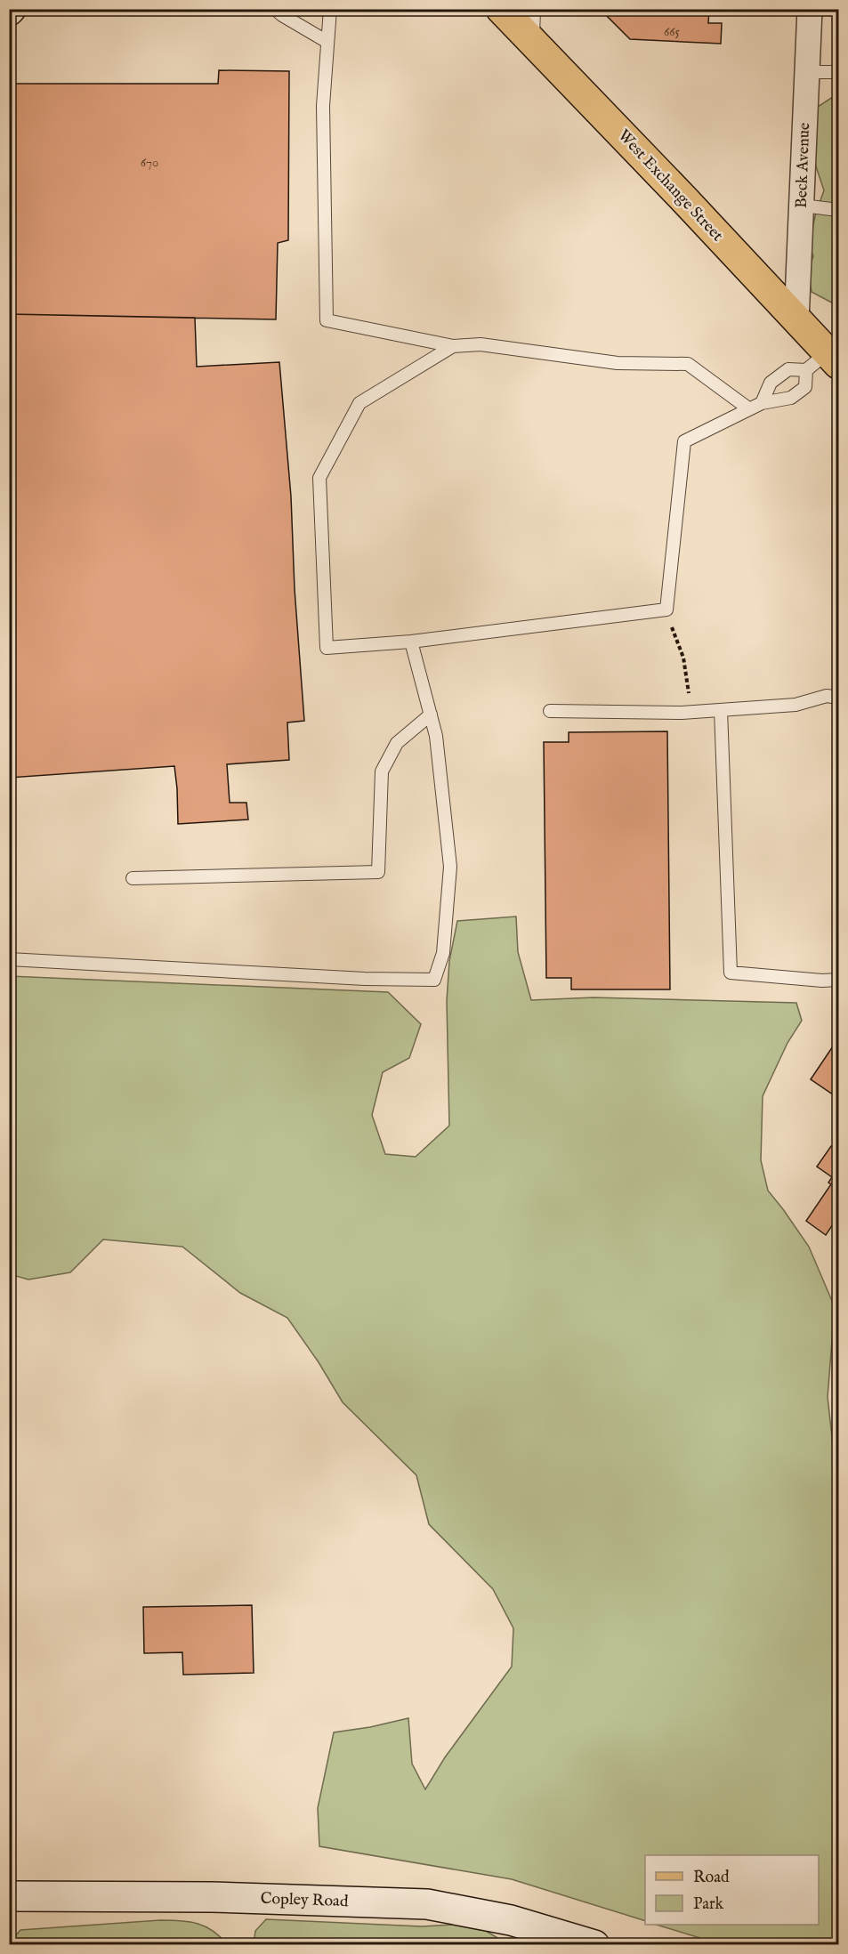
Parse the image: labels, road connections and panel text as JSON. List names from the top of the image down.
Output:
{
  "streets": {
    "main road": ["West Exchange Street", "Copley Road"],
    "street": ["Beck Avenue"]
  },
  "crossings": [
    ["Beck Avenue", "West Exchange Street"]
  ],
  "house_numbers": ["665", "670"],
  "legend": ["Road", "Park"]
}
